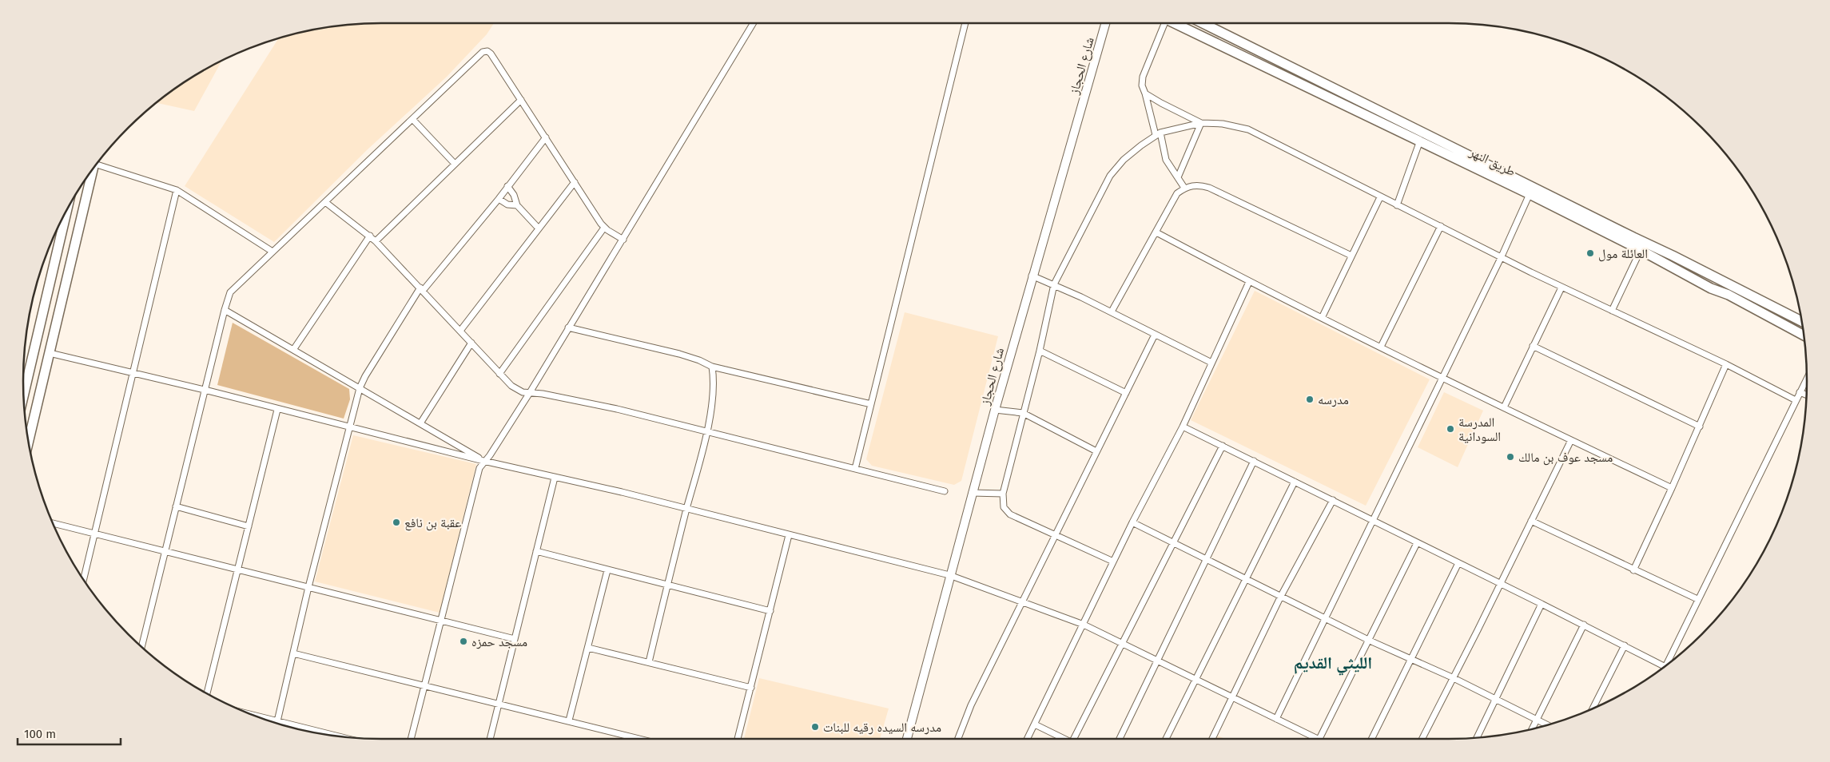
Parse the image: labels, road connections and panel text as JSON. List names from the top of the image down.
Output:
{
  "streets": {
    "main road": ["شارع الحجاز", "طريق النهر"]
  },
  "districts": ["الليثي القديم"],
  "places": [
    "العائلة مول",
    "مدرسه",
    "المدرسة السودانية",
    "مسجد عوف بن مالك",
    "عقبة بن نافع",
    "مسجد حمزه",
    "مدرسه السيده رقيه للبنات"
  ],
  "scale_bar": "100 m"
}
